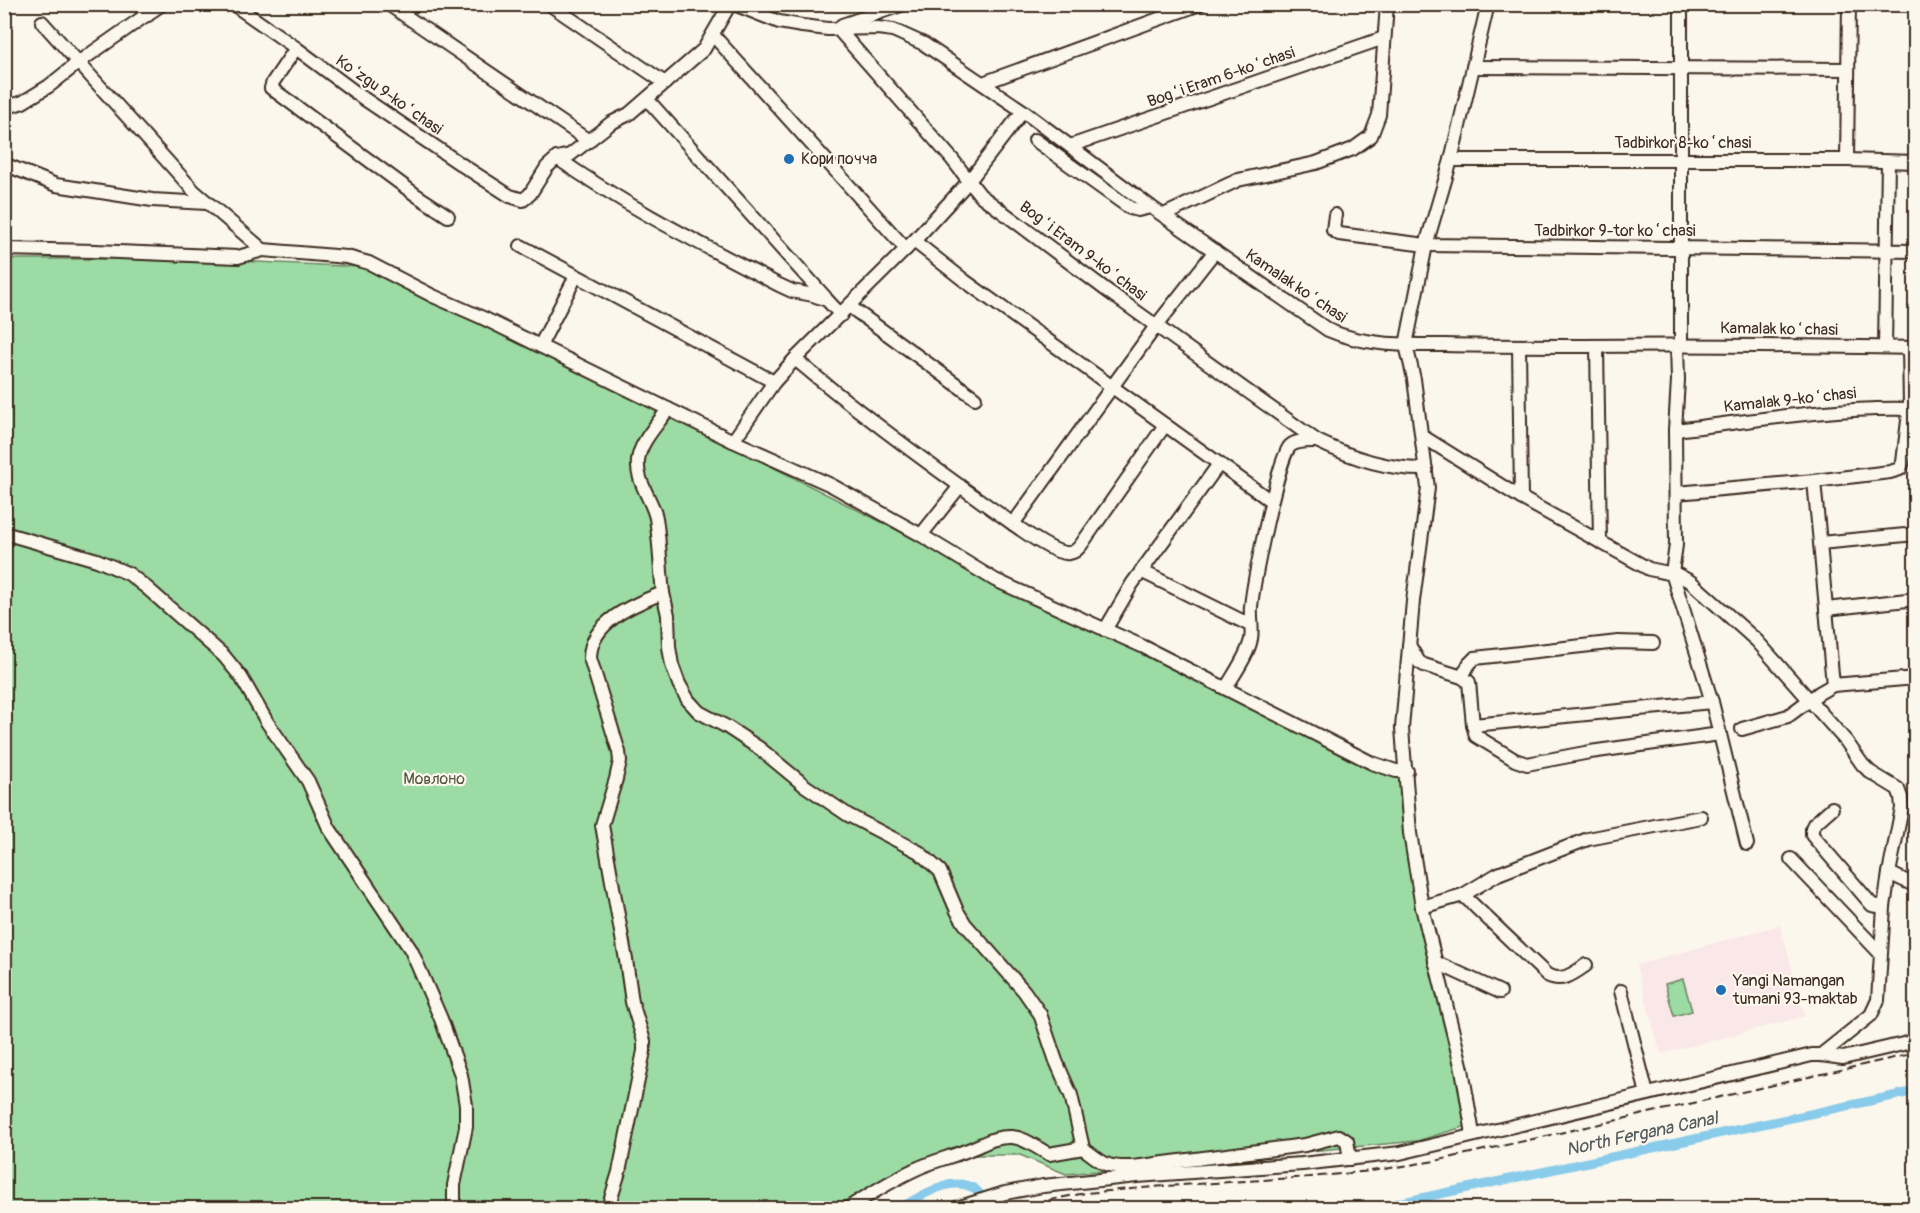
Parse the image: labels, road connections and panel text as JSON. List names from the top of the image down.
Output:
{
  "streets": {
    "street": [
      "Bogʻi Eram 6-koʻchasi",
      "Koʻzgu 9-koʻchasi",
      "Tadbirkor 8-koʻchasi",
      "Tadbirkor 9-tor koʻchasi",
      "Bogʻi Eram 9-koʻchasi",
      "Kamalak koʻchasi",
      "Kamalak 9-koʻchasi"
    ]
  },
  "crossings": [
    ["Bogʻi Eram 6-koʻchasi", "Kamalak koʻchasi"],
    ["Bogʻi Eram 9-koʻchasi", "Kamalak koʻchasi"]
  ],
  "water": ["North Fergana Canal"],
  "parks": ["Мовлоно"],
  "places": ["Кори почча", "Yangi Namangan tumani 93-maktab"]
}
